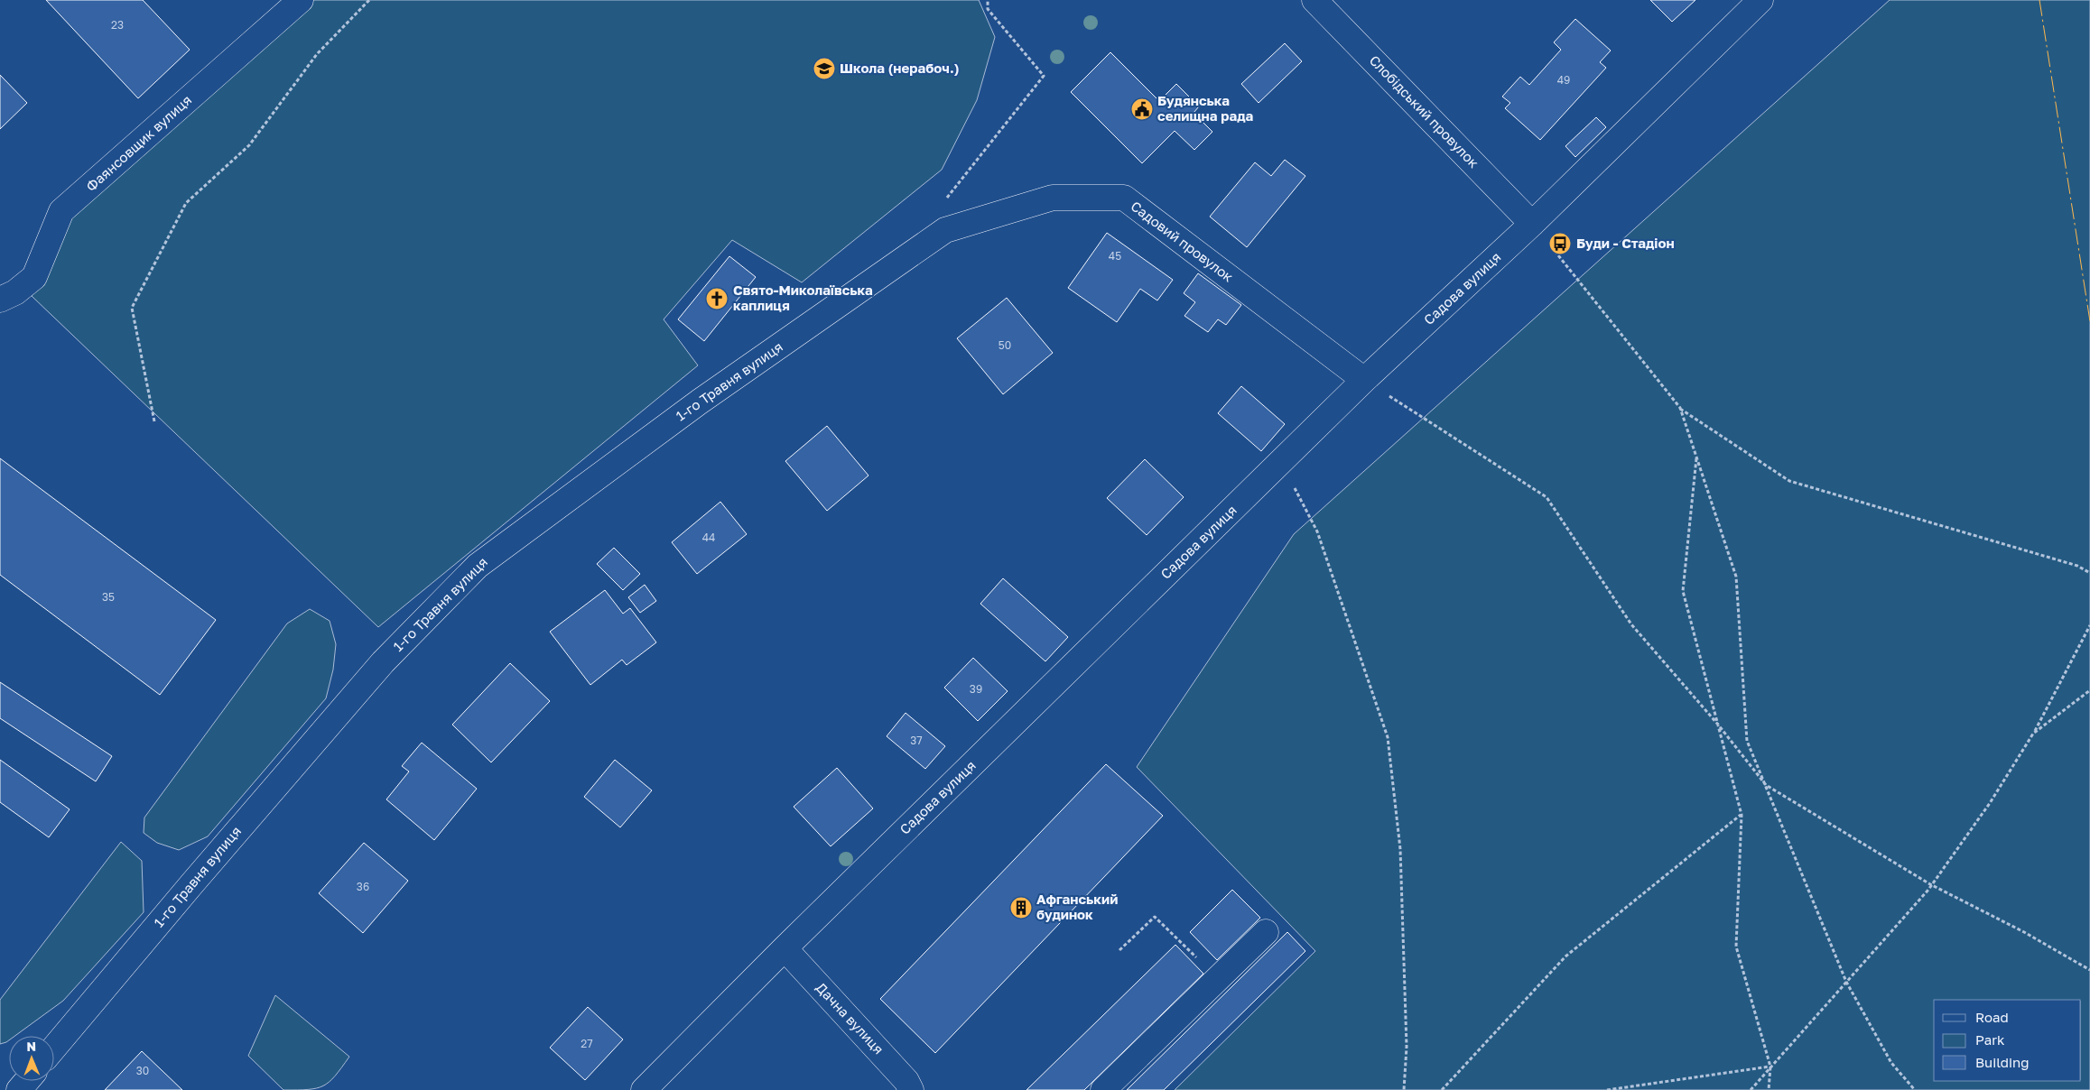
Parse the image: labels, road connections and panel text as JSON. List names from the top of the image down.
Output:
{
  "streets": {
    "street": [
      "Слобідський провулок",
      "Фаянсовщик вулиця",
      "Садовий провулок",
      "Садова вулиця",
      "1-го Травня вулиця",
      "Дачна вулиця"
    ]
  },
  "crossings": [
    ["Слобідський провулок", "Садова вулиця"],
    ["Садовий провулок", "Садова вулиця"],
    ["Садовий провулок", "1-го Травня вулиця"],
    ["Садова вулиця", "Дачна вулиця"]
  ],
  "places": {
    "school or university": ["Школа (нерабоч.)"],
    "public building": ["Будянська селищна рада"],
    "bus stop": ["Буди - Стадіон"],
    "church": ["Свято-Миколаївська каплиця"],
    "building": ["Афганський будинок"]
  },
  "house_numbers": [
    "23",
    "49",
    "45",
    "50",
    "44",
    "35",
    "39",
    "37",
    "36",
    "27",
    "30"
  ],
  "legend": ["Road", "Park", "Building"],
  "north": "top"
}
